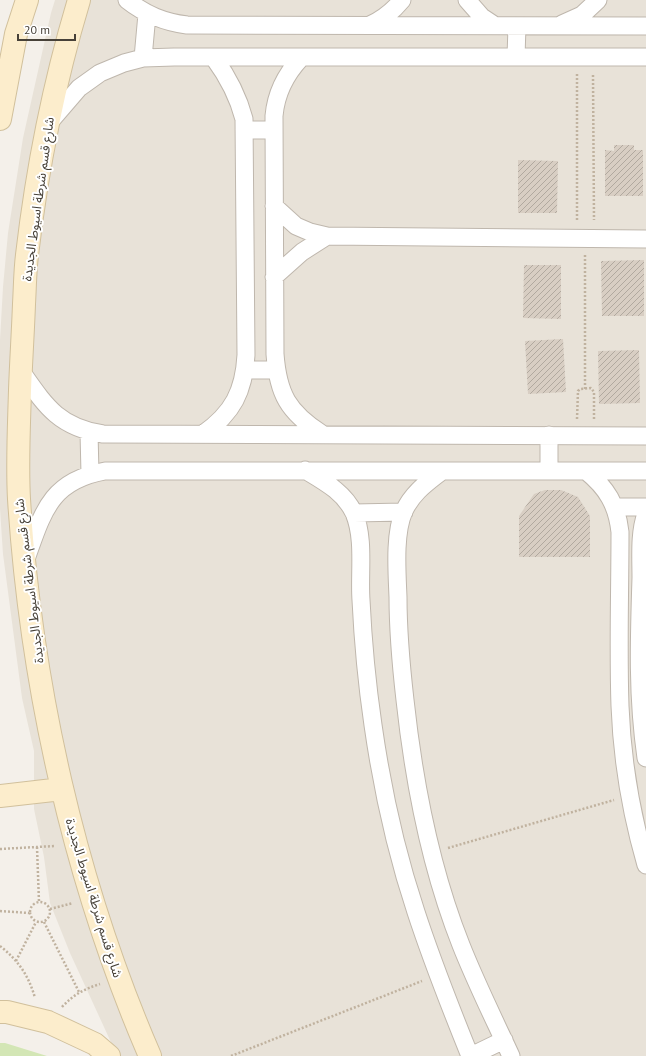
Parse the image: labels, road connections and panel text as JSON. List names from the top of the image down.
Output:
{
  "streets": {
    "main road": ["شارع قسم شرطة اسيوط الجديدة"]
  },
  "scale_bar": "20 m"
}
